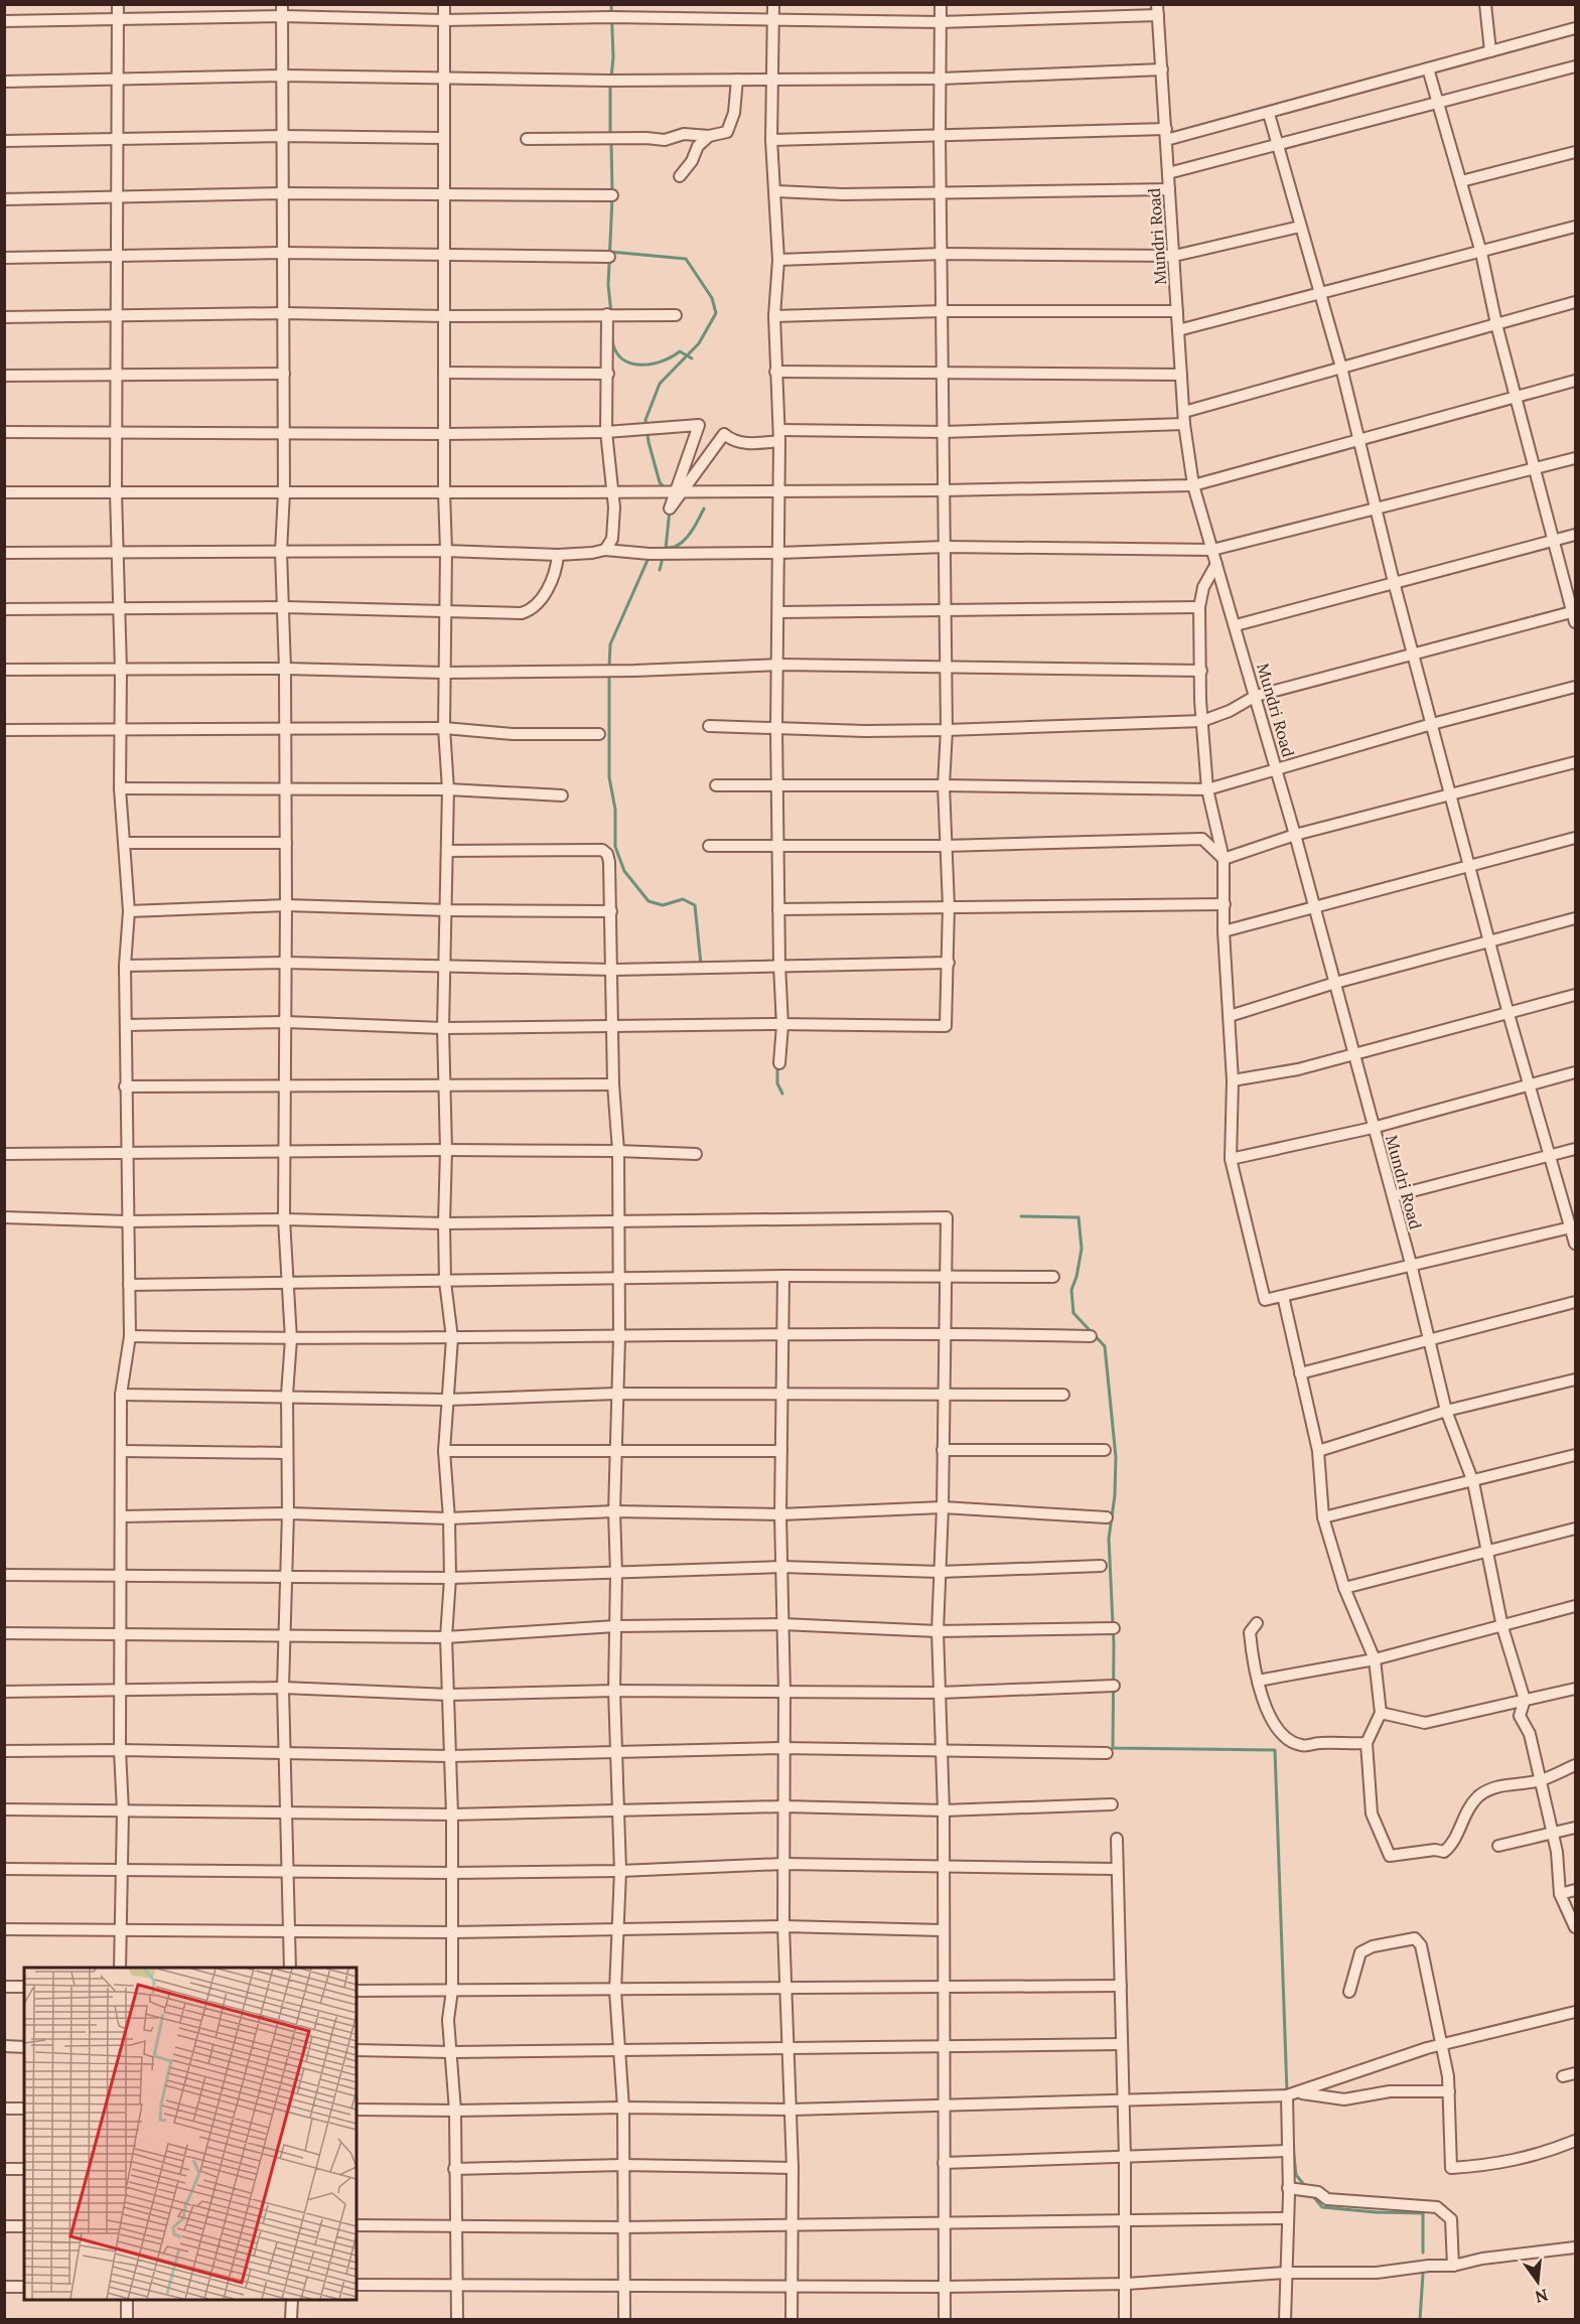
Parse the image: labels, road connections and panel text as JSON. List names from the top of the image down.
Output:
{
  "streets": {
    "street": ["Mundri Road"]
  },
  "north": "bottom"
}
